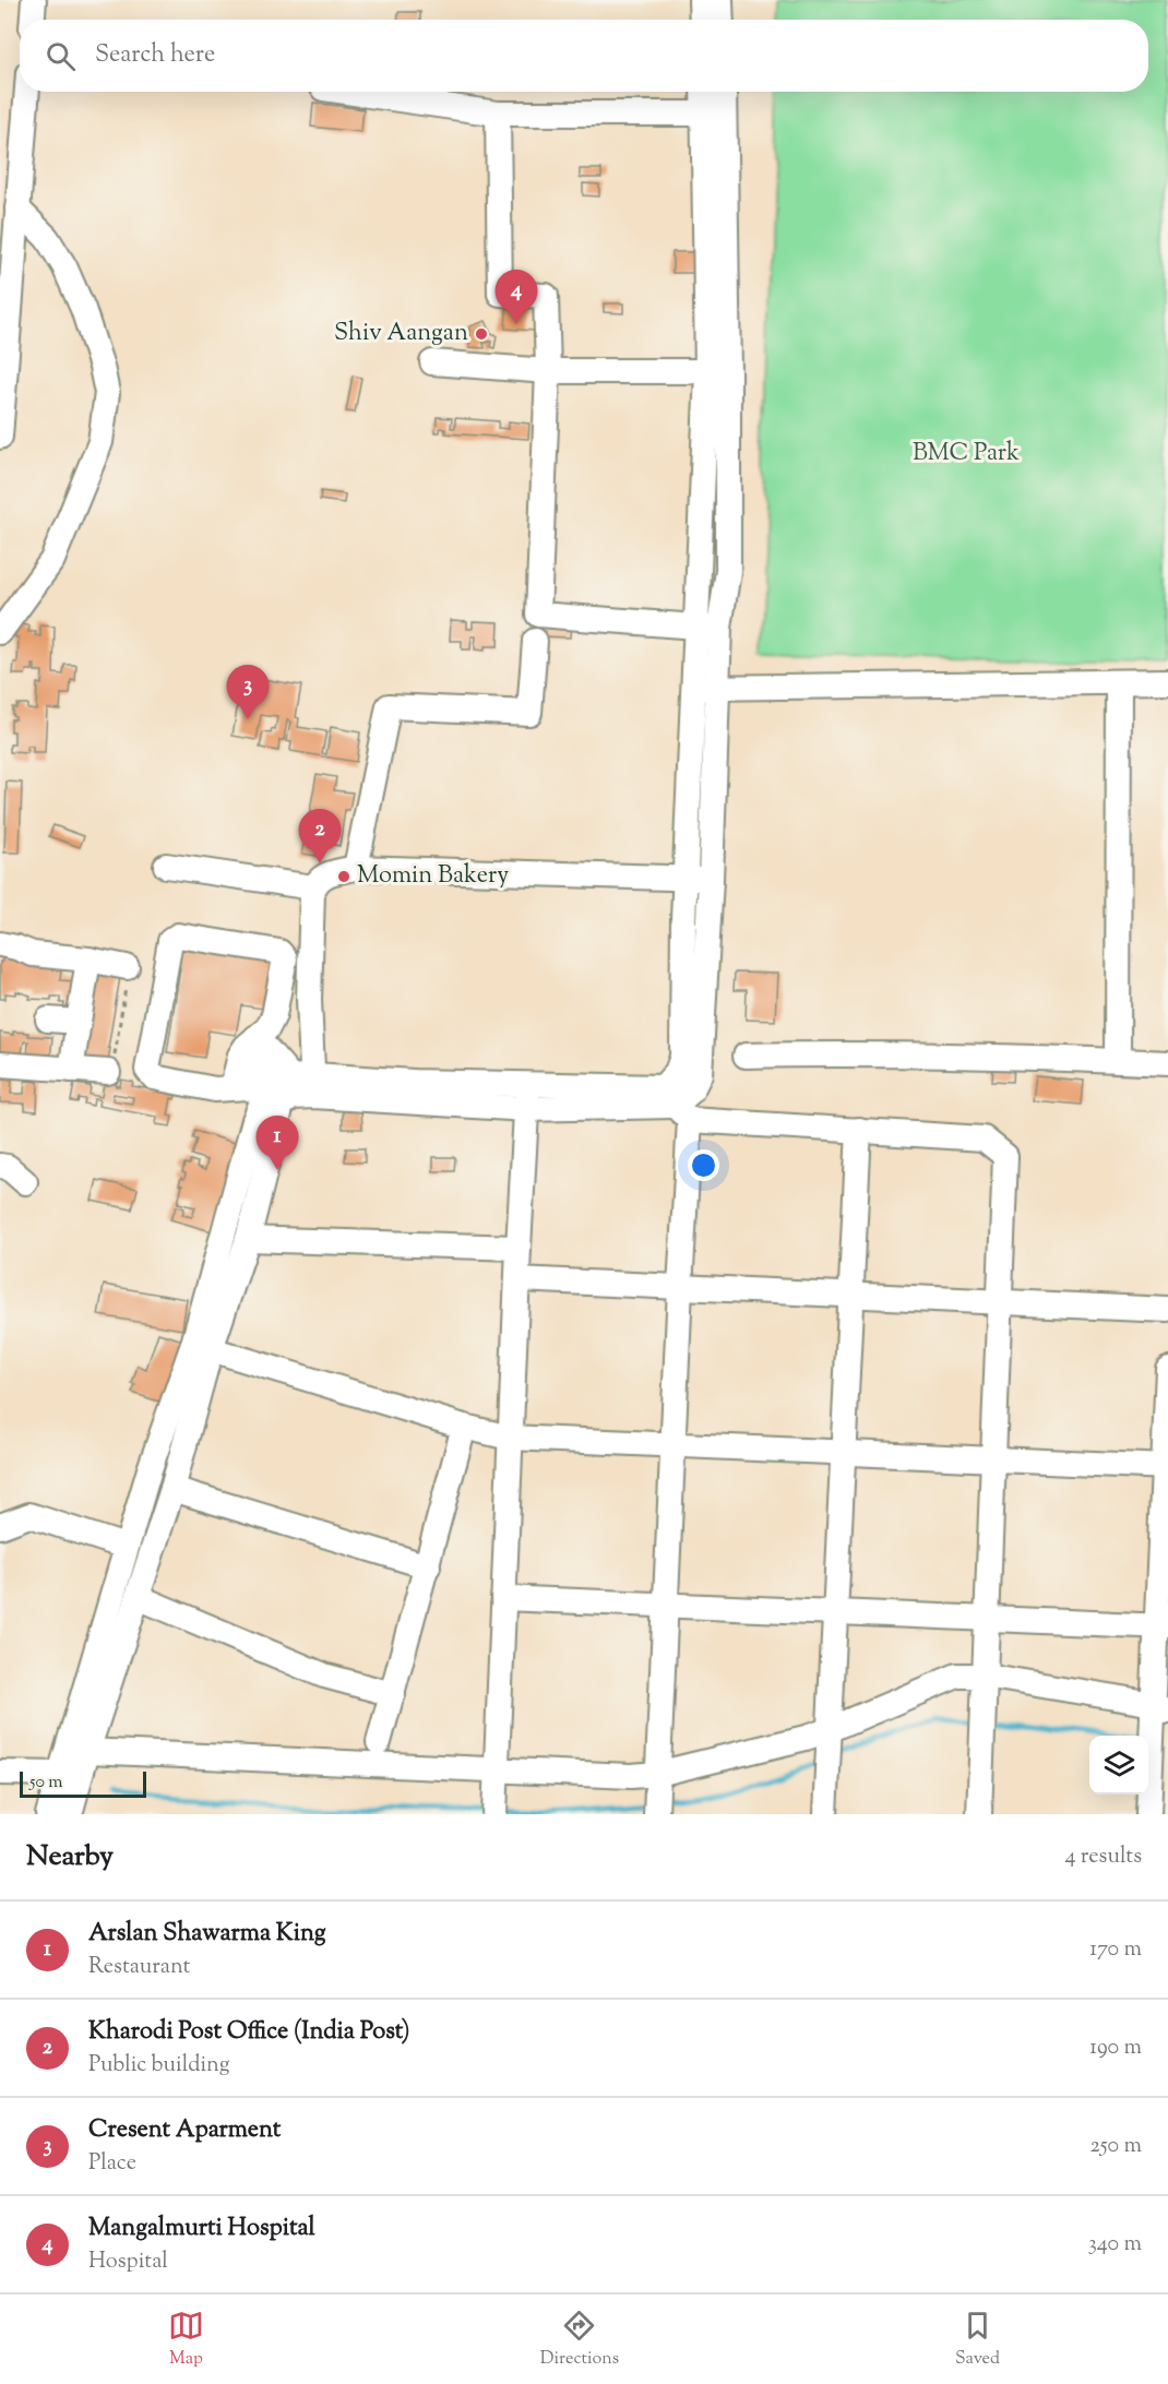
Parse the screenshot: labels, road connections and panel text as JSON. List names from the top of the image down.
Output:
{
  "parks": ["BMC Park"],
  "places": ["Shiv Aangan", "Momin Bakery"],
  "scale_bar": "50 m",
  "page": {
    "search": "Search here",
    "pins": [
      "4",
      "3",
      "2",
      "1"
    ],
    "scale": "50 m",
    "heading": ["Nearby", "4 results"],
    "list": [
      {
        "mark": "1",
        "name": "Arslan Shawarma King",
        "note": "Restaurant",
        "value": "170 m"
      },
      {
        "mark": "2",
        "name": "Kharodi Post Office (India Post)",
        "note": "Public building",
        "value": "190 m"
      },
      {
        "mark": "3",
        "name": "Cresent Aparment",
        "note": "Place",
        "value": "250 m"
      },
      {
        "mark": "4",
        "name": "Mangalmurti Hospital",
        "note": "Hospital",
        "value": "340 m"
      }
    ],
    "nav": ["Map", "Directions", "Saved"]
  }
}
